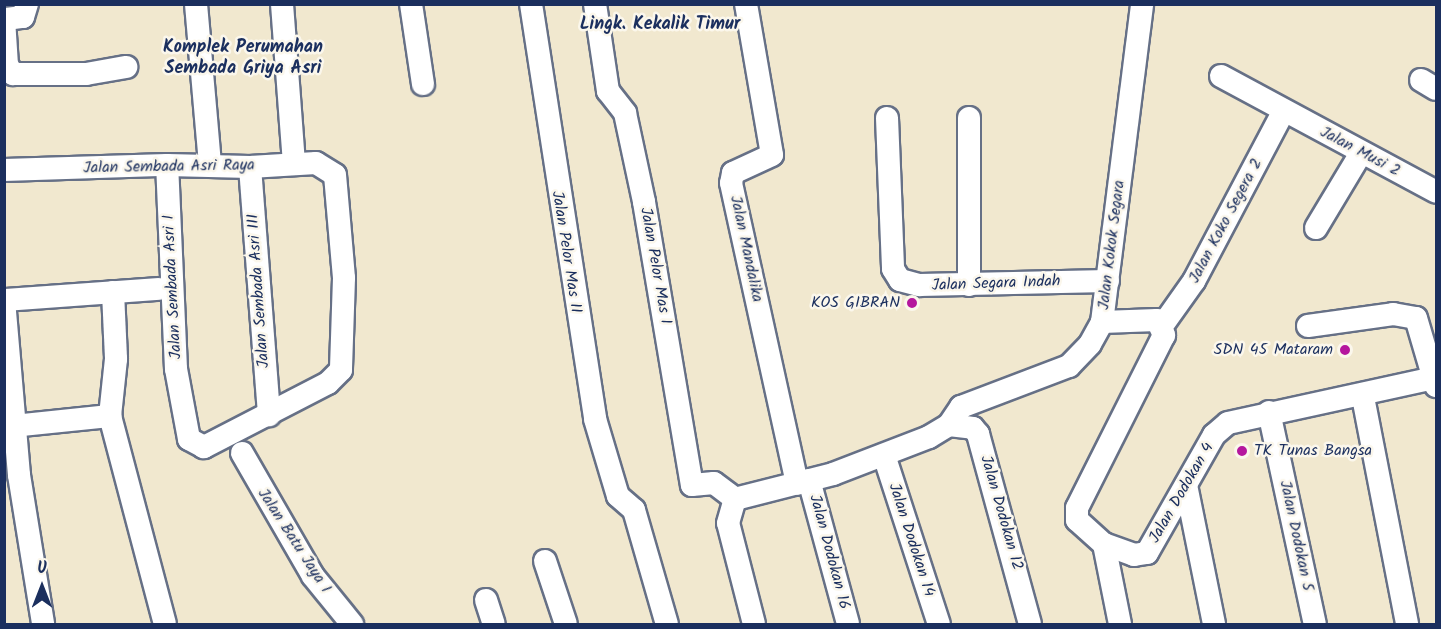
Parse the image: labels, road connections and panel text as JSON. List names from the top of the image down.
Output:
{
  "streets": {
    "street": [
      "Jalan Musi 2",
      "Jalan Sembada Asri Raya",
      "Jalan Koko Segera 2",
      "Jalan Kokok Segara",
      "Jalan Mandalika",
      "Jalan Pelor Mas II",
      "Jalan Pelor Mas I",
      "Jalan Segara Indah",
      "Jalan Sembada Asri I",
      "Jalan Sembada Asri III",
      "Jalan Dodokan 4",
      "Jalan Dodokan 12",
      "Jalan Dodokan 5",
      "Jalan Dodokan 14",
      "Jalan Batu Jaya I",
      "Jalan Dodokan 16"
    ]
  },
  "crossings": [
    ["Jalan Musi 2", "Jalan Koko Segera 2"],
    ["Jalan Sembada Asri Raya", "Jalan Sembada Asri I"],
    ["Jalan Sembada Asri Raya", "Jalan Sembada Asri III"],
    ["Jalan Koko Segera 2", "Jalan Dodokan 4"],
    ["Jalan Kokok Segara", "Jalan Mandalika"],
    ["Jalan Kokok Segara", "Jalan Pelor Mas I"],
    ["Jalan Kokok Segara", "Jalan Segara Indah"],
    ["Jalan Kokok Segara", "Jalan Dodokan 12"],
    ["Jalan Kokok Segara", "Jalan Dodokan 14"],
    ["Jalan Kokok Segara", "Jalan Dodokan 16"],
    ["Jalan Mandalika", "Jalan Dodokan 16"],
    ["Jalan Sembada Asri I", "Jalan Sembada Asri III"],
    ["Jalan Dodokan 4", "Jalan Dodokan 5"]
  ],
  "districts": ["Lingk. Kekalik Timur", "Komplek Perumahan Sembada Griya Asri"],
  "places": ["KOS GIBRAN", "SDN 45 Mataram", "TK Tunas Bangsa"],
  "north": "top"
}
